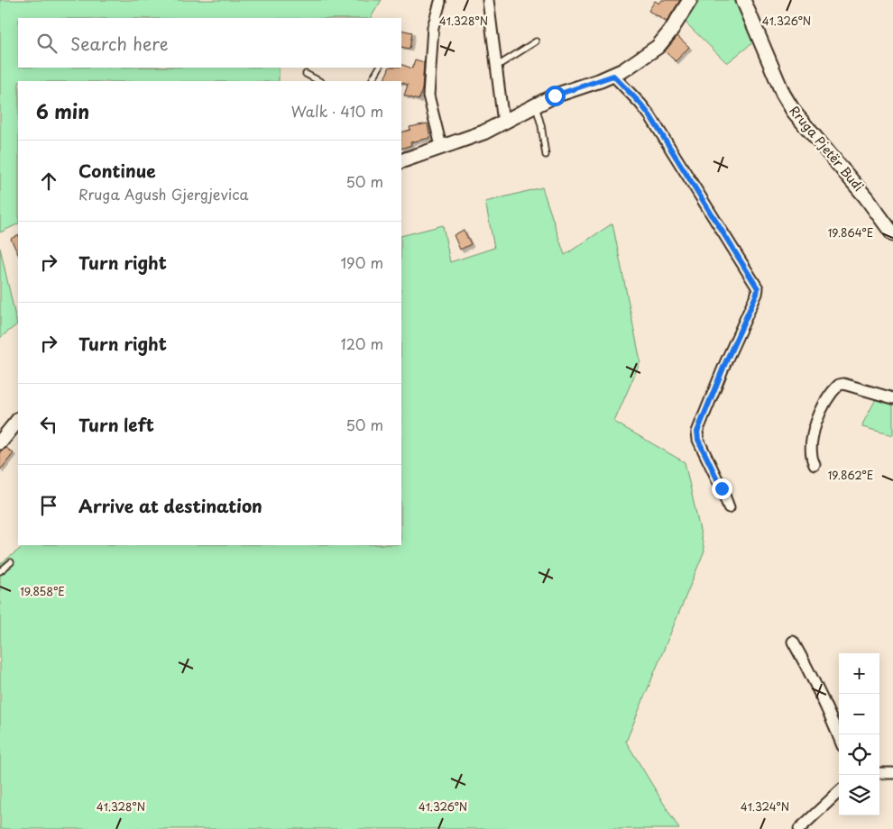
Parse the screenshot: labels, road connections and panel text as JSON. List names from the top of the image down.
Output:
{
  "streets": {
    "main road": ["Rruga Pjetër Budi"]
  },
  "page": {
    "search": "Search here",
    "heading": ["6 min", "Walk · 410 m"],
    "list": [
      ["Continue", "Rruga Agush Gjergjevica", "50 m"],
      ["Turn right", "190 m"],
      ["Turn right", "120 m"],
      ["Turn left", "50 m"],
      "Arrive at destination"
    ],
    "map_buttons": ["+", "−"]
  },
  "coordinates": [
    "41.328°N",
    "41.326°N",
    "19.864°E",
    "19.862°E",
    "19.858°E",
    "41.324°N"
  ]
}
